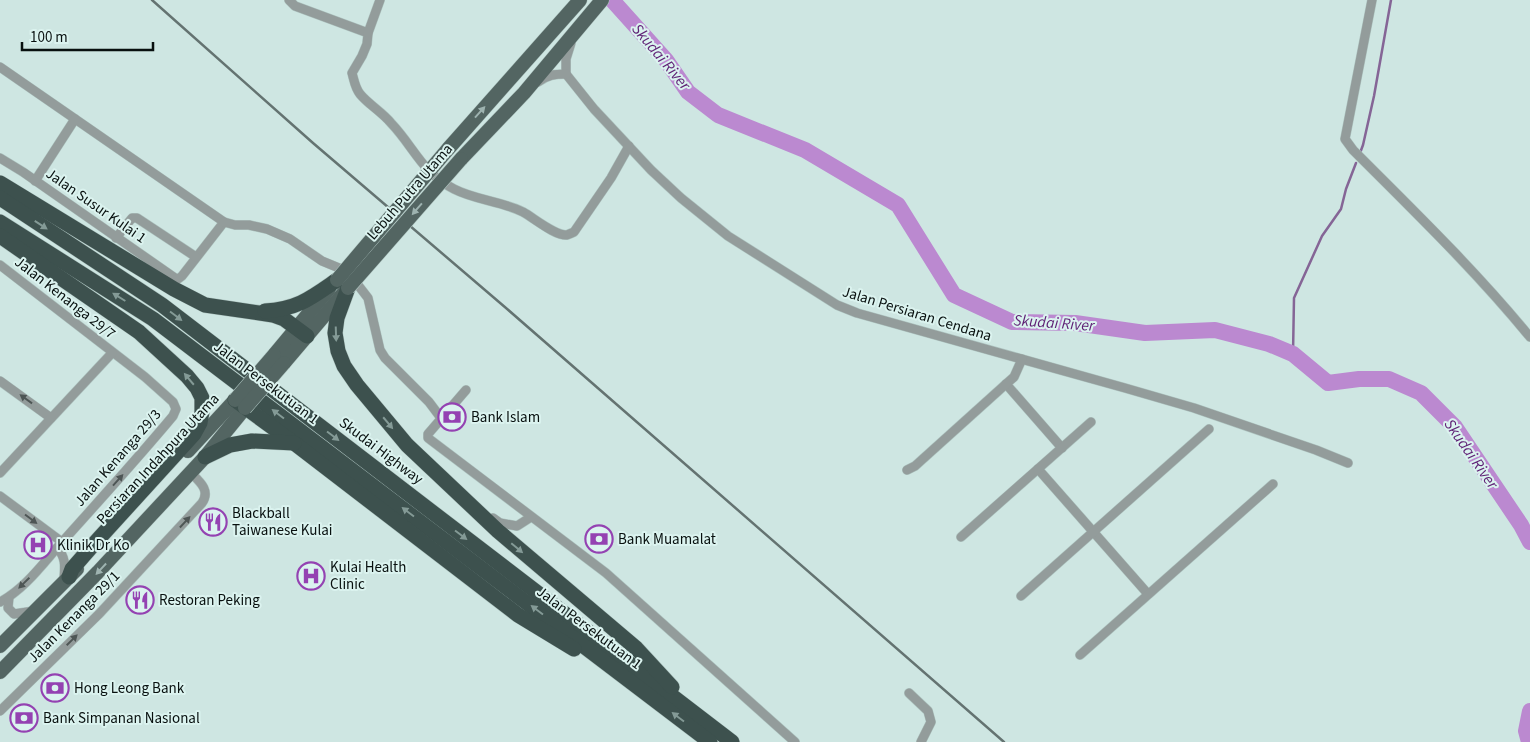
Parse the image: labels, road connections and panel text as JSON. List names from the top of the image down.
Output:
{
  "streets": {
    "highway": ["Jalan Persekutuan 1", "Skudai Highway"],
    "main road": ["Lebuh Putra Utama", "Persiaran Indahpura Utama"],
    "street": [
      "Jalan Susur Kulai 1",
      "Jalan Kenanga 29/7",
      "Jalan Persiaran Cendana",
      "Jalan Kenanga 29/3",
      "Jalan Kenanga 29/1"
    ]
  },
  "crossings": [
    ["Lebuh Putra Utama", "Persiaran Indahpura Utama"],
    ["Jalan Kenanga 29/7", "Jalan Kenanga 29/3"],
    ["Persiaran Indahpura Utama", "Jalan Kenanga 29/1"]
  ],
  "one_way": ["Jalan Kenanga 29/1"],
  "water": ["Skudai River"],
  "places": {
    "bank": [
      "Bank Islam",
      "Bank Muamalat",
      "Hong Leong Bank",
      "Bank Simpanan Nasional"
    ],
    "restaurant": ["Blackball Taiwanese Kulai", "Restoran Peking"],
    "hospital": ["Klinik Dr Ko", "Kulai Health Clinic"]
  },
  "scale_bar": "100 m"
}
